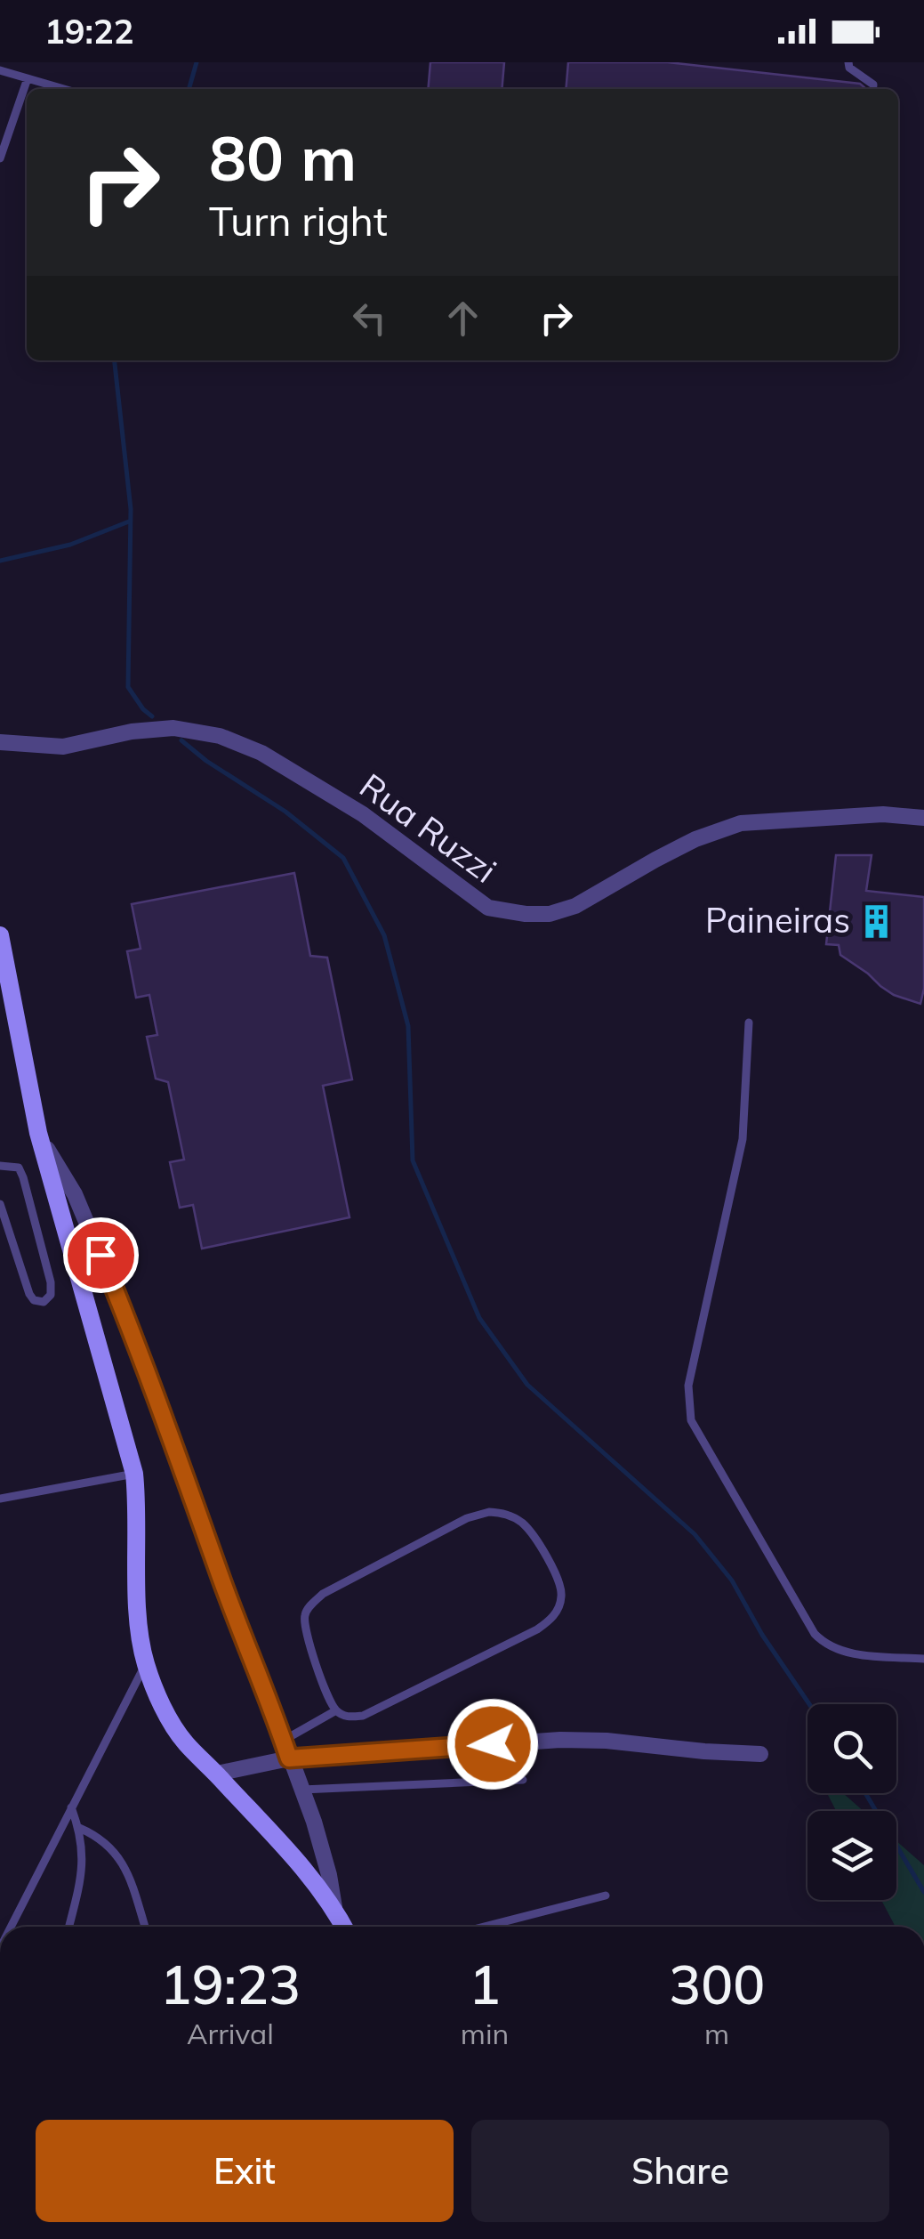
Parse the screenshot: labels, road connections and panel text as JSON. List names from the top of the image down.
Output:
{
  "streets": {
    "street": ["Rua Ruzzi"]
  },
  "places": {
    "building": ["Paineiras"]
  },
  "page": {
    "status": "19:22",
    "turn": ["80 m", "Turn right"],
    "eta": [
      "19:23",
      "Arrival",
      "1",
      "min",
      "300",
      "m"
    ],
    "buttons": ["Exit", "Share"]
  }
}
